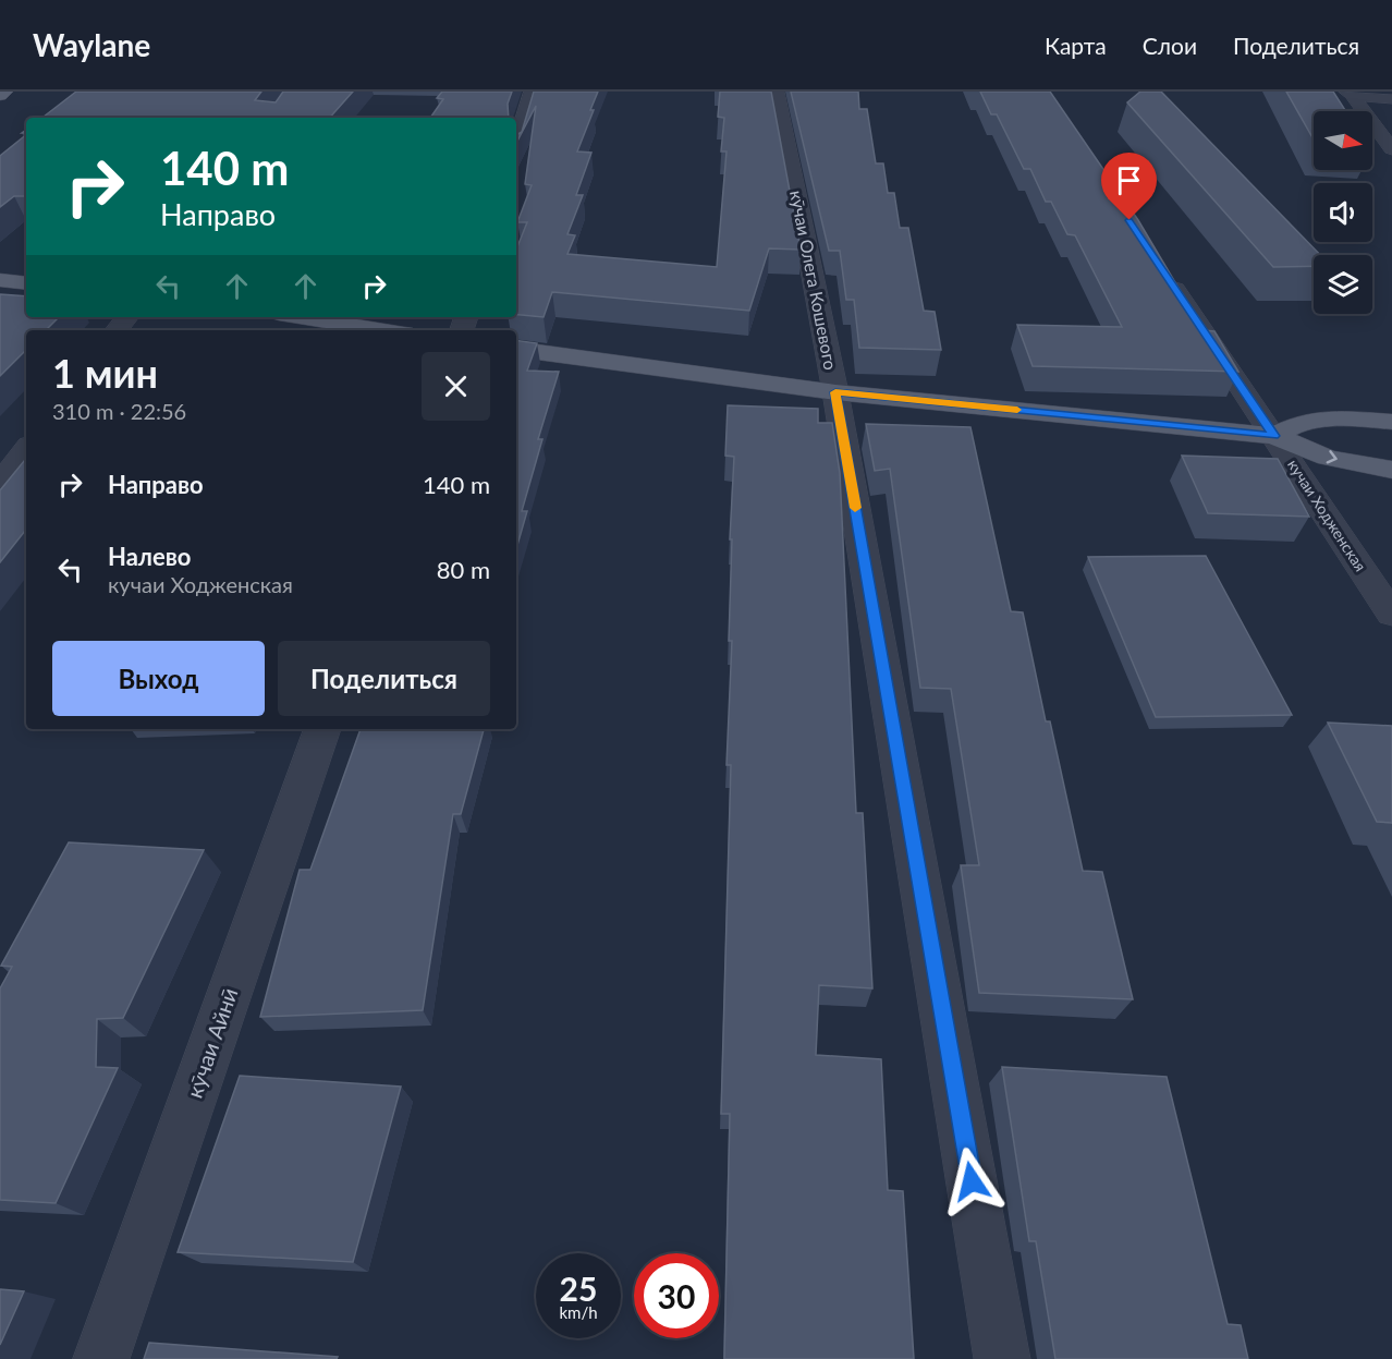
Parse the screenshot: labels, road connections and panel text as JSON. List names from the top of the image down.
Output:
{
  "streets": {
    "street": ["кӯчаи Олега Кошевого", "кучаи Ходженская", "кӯчаи Айнӣ"]
  },
  "north": "right",
  "page": {
    "header": "Waylane",
    "nav": ["Карта", "Слои", "Поделиться"],
    "turn": ["140 m", "Направо"],
    "heading": ["1 мин", "310 m · 22:56"],
    "list": [
      {
        "name": "Направо",
        "value": "140 m"
      },
      {
        "name": "Налево",
        "note": "кучаи Ходженская",
        "value": "80 m"
      }
    ],
    "buttons": ["Выход", "Поделиться"],
    "speed": "25 km/h",
    "limit": "30"
  }
}
